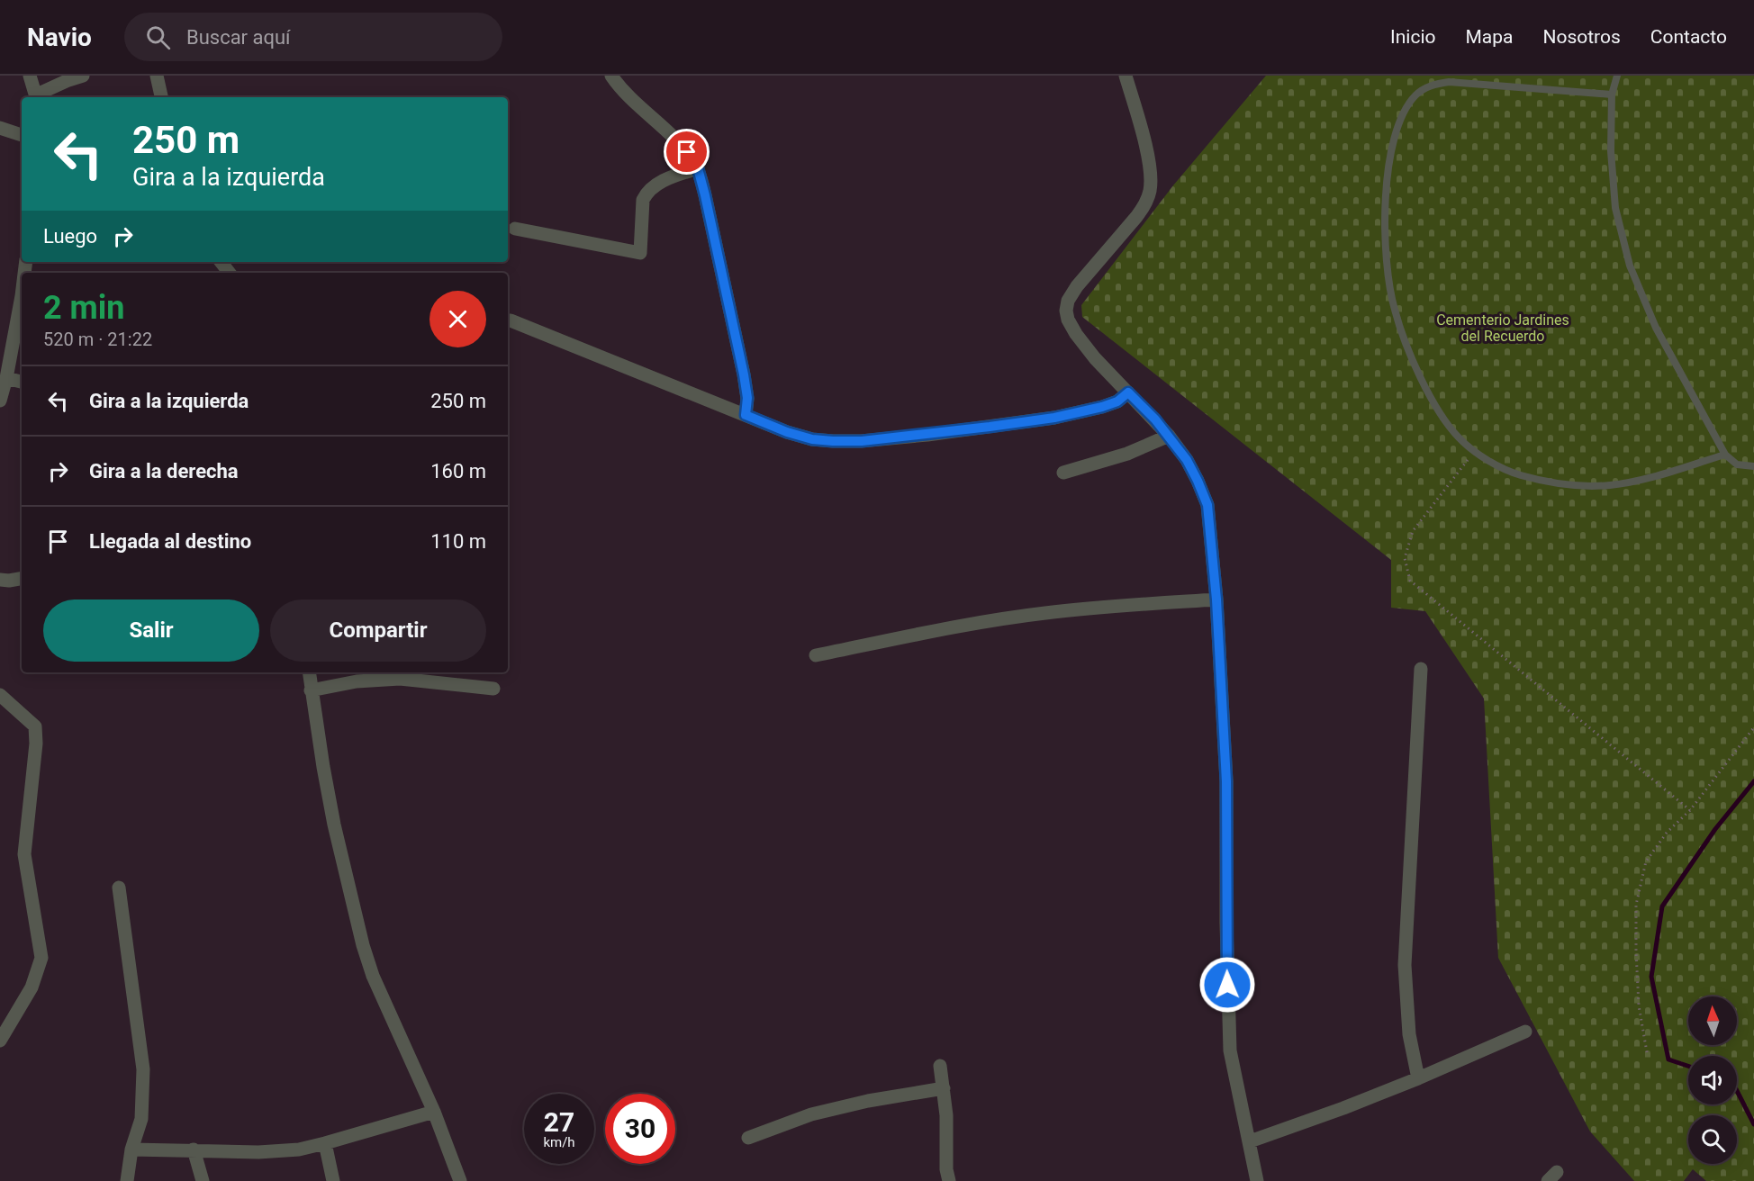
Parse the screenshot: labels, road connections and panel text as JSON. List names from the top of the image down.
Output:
{
  "parks": ["Cementerio Jardines del Recuerdo"],
  "north": "top",
  "page": {
    "header": "Navio",
    "search": "Buscar aquí",
    "nav": [
      "Inicio",
      "Mapa",
      "Nosotros",
      "Contacto"
    ],
    "turn": ["250 m", "Gira a la izquierda"],
    "then": "Luego",
    "heading": ["2 min", "520 m · 21:22"],
    "list": [
      {
        "name": "Gira a la izquierda",
        "value": "250 m"
      },
      {
        "name": "Gira a la derecha",
        "value": "160 m"
      },
      {
        "name": "Llegada al destino",
        "value": "110 m"
      }
    ],
    "buttons": ["Salir", "Compartir"],
    "speed": "27 km/h",
    "limit": "30"
  }
}
